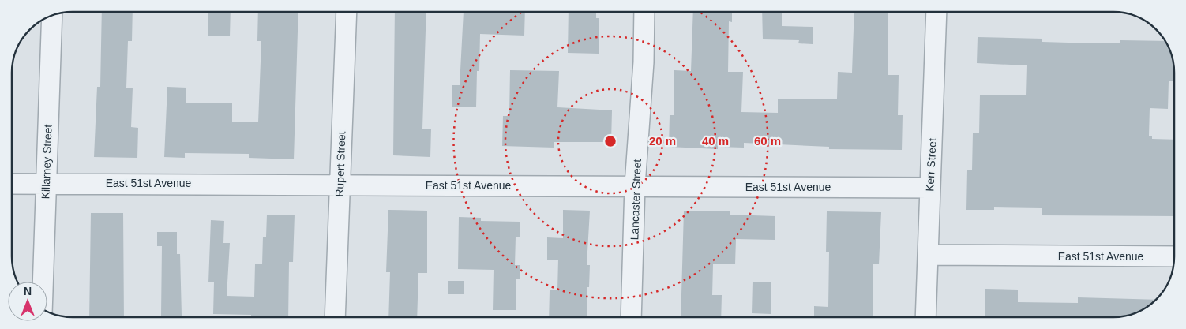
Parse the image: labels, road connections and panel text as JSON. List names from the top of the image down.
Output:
{
  "streets": {
    "street": [
      "Killarney Street",
      "Rupert Street",
      "Kerr Street",
      "East 51st Avenue",
      "Lancaster Street"
    ]
  },
  "crossings": [
    ["Killarney Street", "East 51st Avenue"],
    ["Rupert Street", "East 51st Avenue"],
    ["Kerr Street", "East 51st Avenue"],
    ["East 51st Avenue", "Lancaster Street"]
  ],
  "north": "top",
  "rings": ["20 m", "40 m", "60 m"]
}
